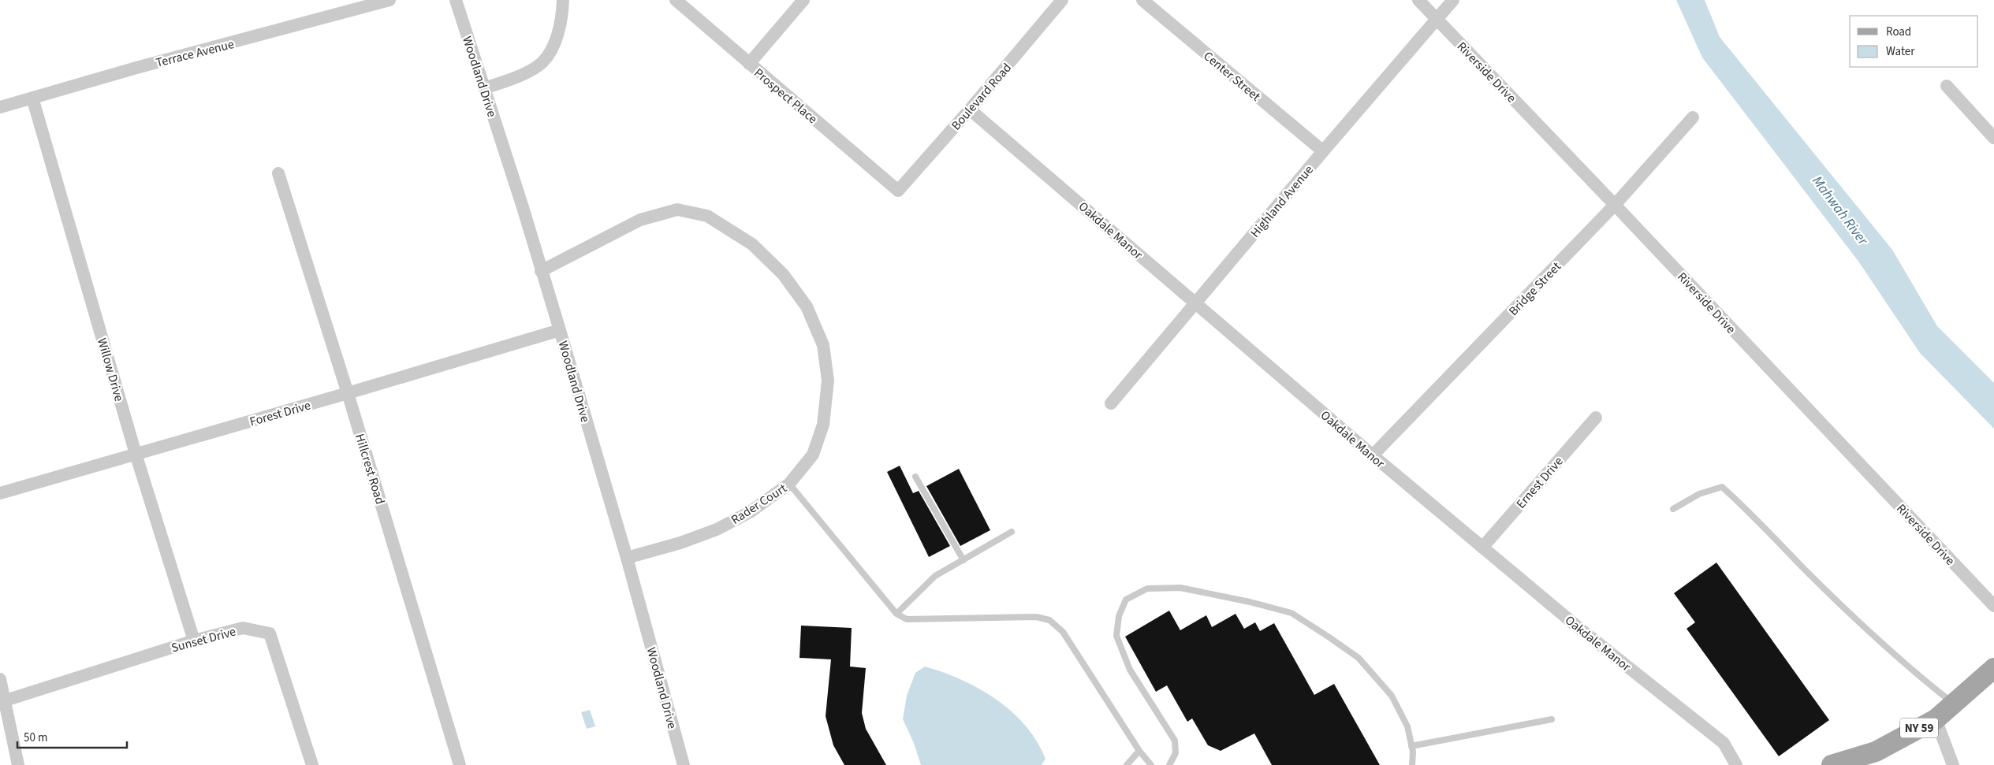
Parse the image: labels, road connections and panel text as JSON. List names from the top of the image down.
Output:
{
  "streets": {
    "main road": ["NY 59"],
    "street": [
      "Terrace Avenue",
      "Riverside Drive",
      "Center Street",
      "Woodland Drive",
      "Prospect Place",
      "Boulevard Road",
      "Highland Avenue",
      "Oakdale Manor",
      "Bridge Street",
      "Willow Drive",
      "Forest Drive",
      "Hillcrest Road",
      "Ernest Drive",
      "Rader Court",
      "Sunset Drive"
    ]
  },
  "crossings": [
    ["Terrace Avenue", "Willow Drive"],
    ["Riverside Drive", "Highland Avenue"],
    ["Riverside Drive", "Bridge Street"],
    ["Center Street", "Highland Avenue"],
    ["Woodland Drive", "Forest Drive"],
    ["Woodland Drive", "Rader Court"],
    ["Prospect Place", "Boulevard Road"],
    ["Boulevard Road", "Oakdale Manor"],
    ["Highland Avenue", "Oakdale Manor"],
    ["Oakdale Manor", "Bridge Street"],
    ["Oakdale Manor", "Ernest Drive"],
    ["Willow Drive", "Forest Drive"],
    ["Willow Drive", "Sunset Drive"],
    ["Forest Drive", "Hillcrest Road"]
  ],
  "water": ["Mahwah River"],
  "legend": ["Road", "Water"],
  "scale_bar": "50 m"
}
